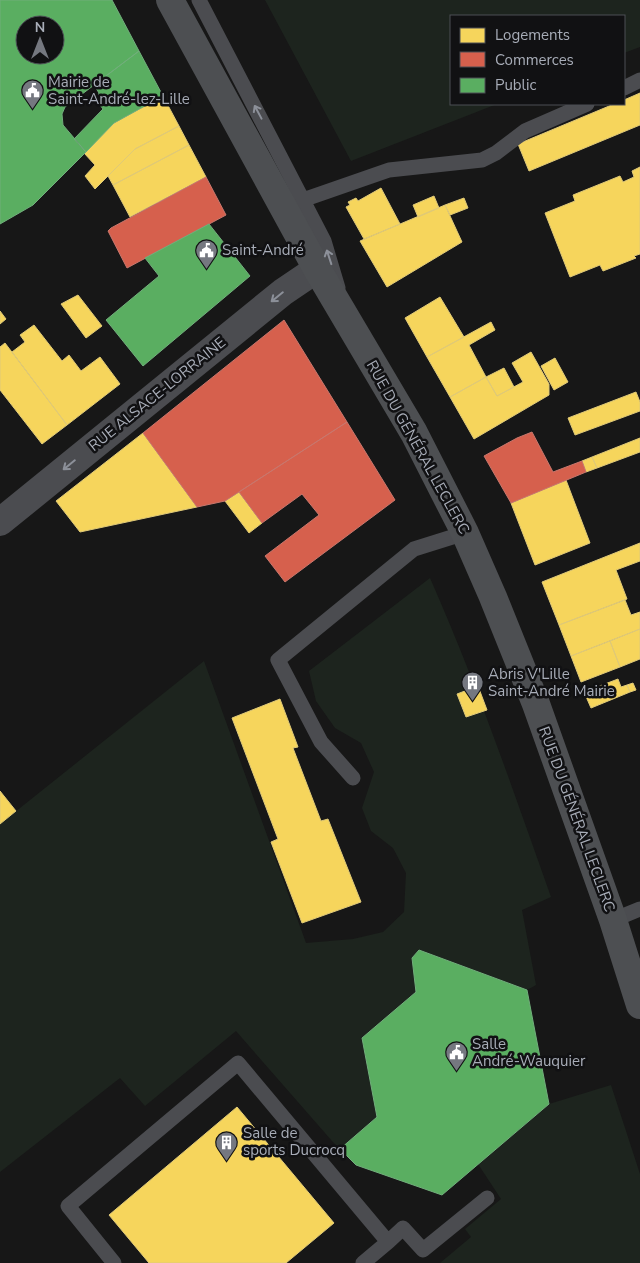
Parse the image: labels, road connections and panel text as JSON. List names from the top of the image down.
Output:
{
  "streets": {
    "main road": ["RUE DU GÉNÉRAL LECLERC"],
    "street": ["RUE ALSACE-LORRAINE"]
  },
  "crossings": [
    ["RUE ALSACE-LORRAINE", "RUE DU GÉNÉRAL LECLERC"]
  ],
  "one_way": ["RUE ALSACE-LORRAINE"],
  "places": {
    "public building": ["Mairie de Saint-André-lez-Lille", "Saint-André", "Salle André-Wauquier"],
    "building": ["Abris V'Lille Saint-André Mairie", "Salle de sports Ducrocq"]
  },
  "legend": ["Logements", "Commerces", "Public"],
  "north": "top"
}
